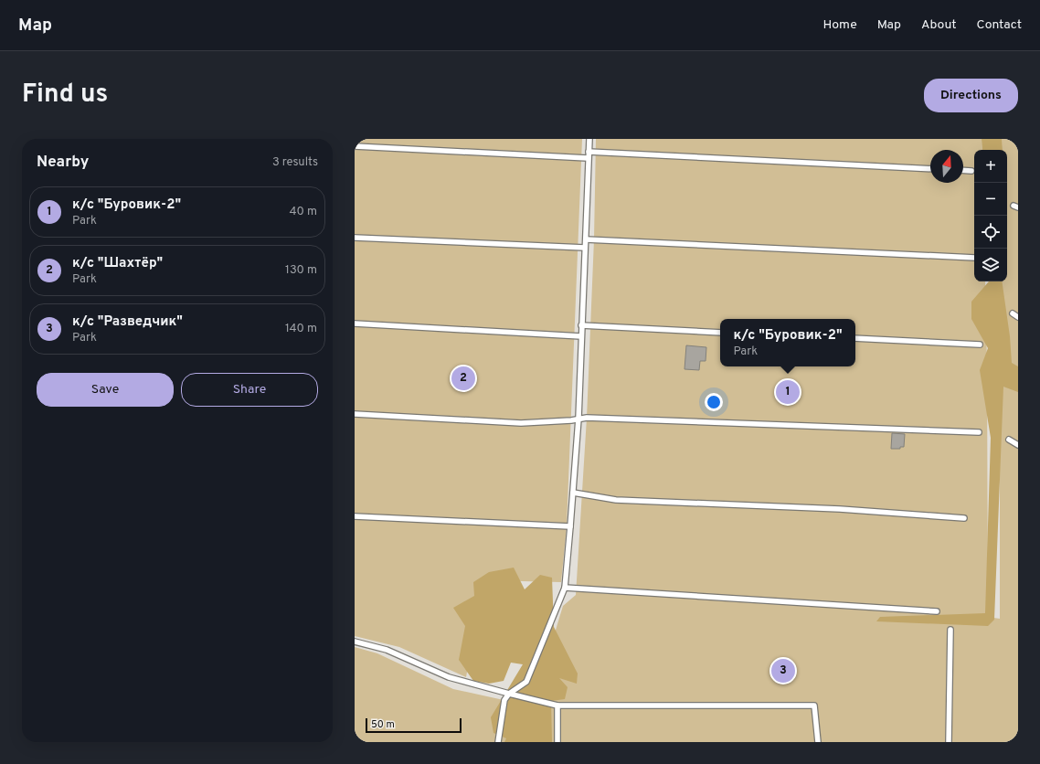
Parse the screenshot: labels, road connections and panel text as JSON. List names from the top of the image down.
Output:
{
  "scale_bar": "50 m",
  "north": "top",
  "page": {
    "header": "Map",
    "nav": [
      "Home",
      "Map",
      "About",
      "Contact"
    ],
    "title": "Find us",
    "buttons": [
      "Directions",
      ["Save", "Share"]
    ],
    "heading": ["Nearby", "3 results"],
    "map_buttons": ["+", "−"],
    "list": [
      {
        "mark": "1",
        "name": "к/с \"Буровик-2\"",
        "note": "Park",
        "value": "40 m"
      },
      {
        "mark": "2",
        "name": "к/с \"Шахтёр\"",
        "note": "Park",
        "value": "130 m"
      },
      {
        "mark": "3",
        "name": "к/с \"Разведчик\"",
        "note": "Park",
        "value": "140 m"
      }
    ],
    "popup": ["к/с \"Буровик-2\"", "Park"],
    "pins": ["2", "1", "3"],
    "scale": "50 m"
  }
}
